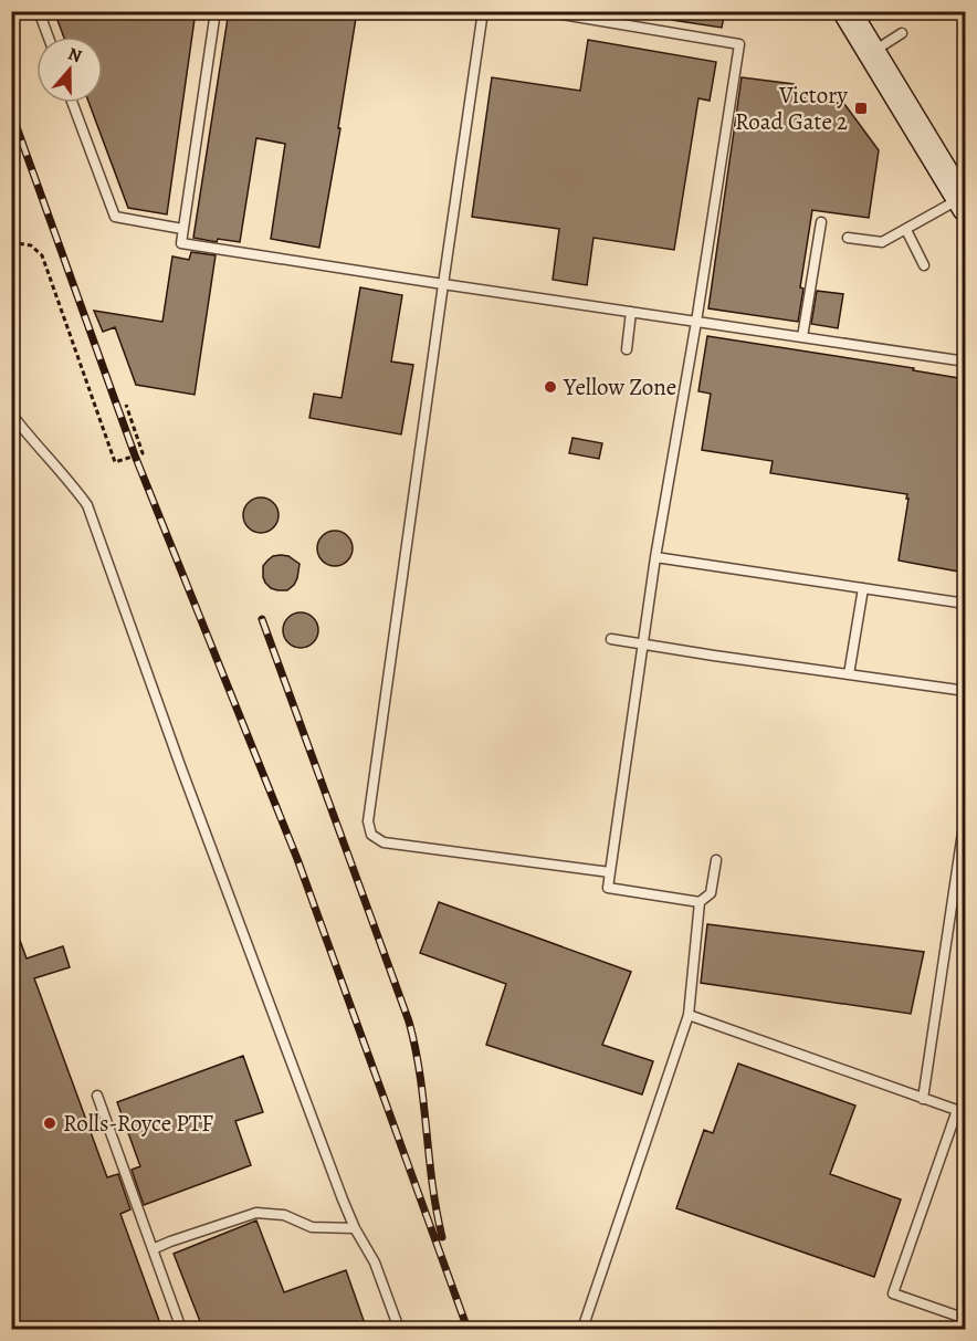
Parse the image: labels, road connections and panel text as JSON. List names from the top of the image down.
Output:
{
  "places": {
    "transit": ["Victory Road Gate 2"],
    "other": ["Yellow Zone", "Rolls-Royce PTF"]
  },
  "north": "top"
}
